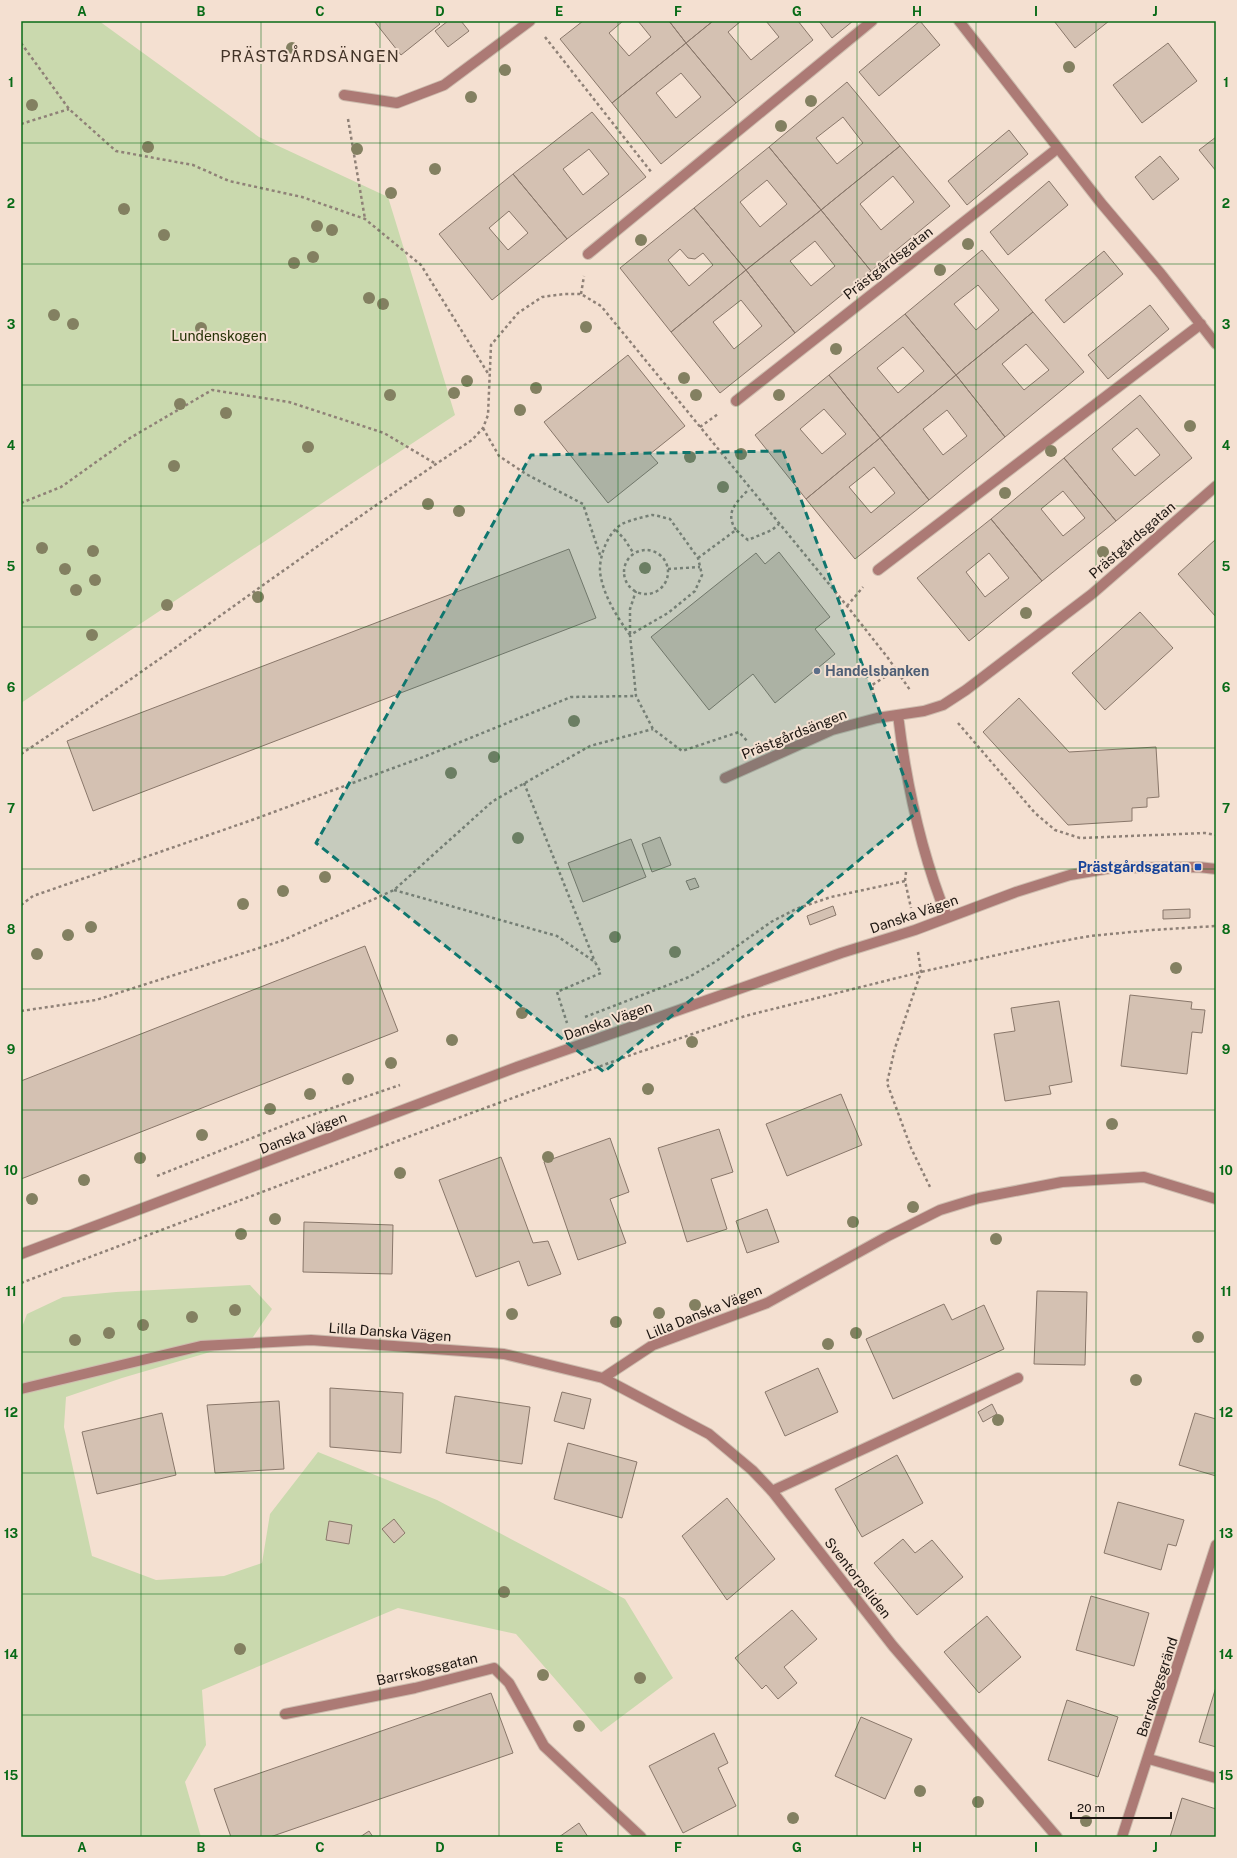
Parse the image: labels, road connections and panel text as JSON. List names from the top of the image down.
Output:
{
  "streets": {
    "street": [
      "Prästgårdsgatan",
      "Prästgårdsängen",
      "Danska Vägen",
      "Lilla Danska Vägen",
      "Sventorpsliden",
      "Barrskogsgatan",
      "Barrskogsgränd"
    ]
  },
  "crossings": [
    ["Prästgårdsgatan", "Prästgårdsängen"],
    ["Lilla Danska Vägen", "Sventorpsliden"]
  ],
  "districts": ["PRÄSTGÅRDSÄNGEN"],
  "parks": ["Lundenskogen"],
  "places": {
    "other": ["Handelsbanken"],
    "transit": ["Prästgårdsgatan"]
  },
  "scale_bar": "20 m",
  "grid": {
    "columns": [
      "A",
      "B",
      "C",
      "D",
      "E",
      "F",
      "G",
      "H",
      "I",
      "J"
    ],
    "rows": [
      "1",
      "2",
      "3",
      "4",
      "5",
      "6",
      "7",
      "8",
      "9",
      "10",
      "11",
      "12",
      "13",
      "14",
      "15"
    ]
  }
}
